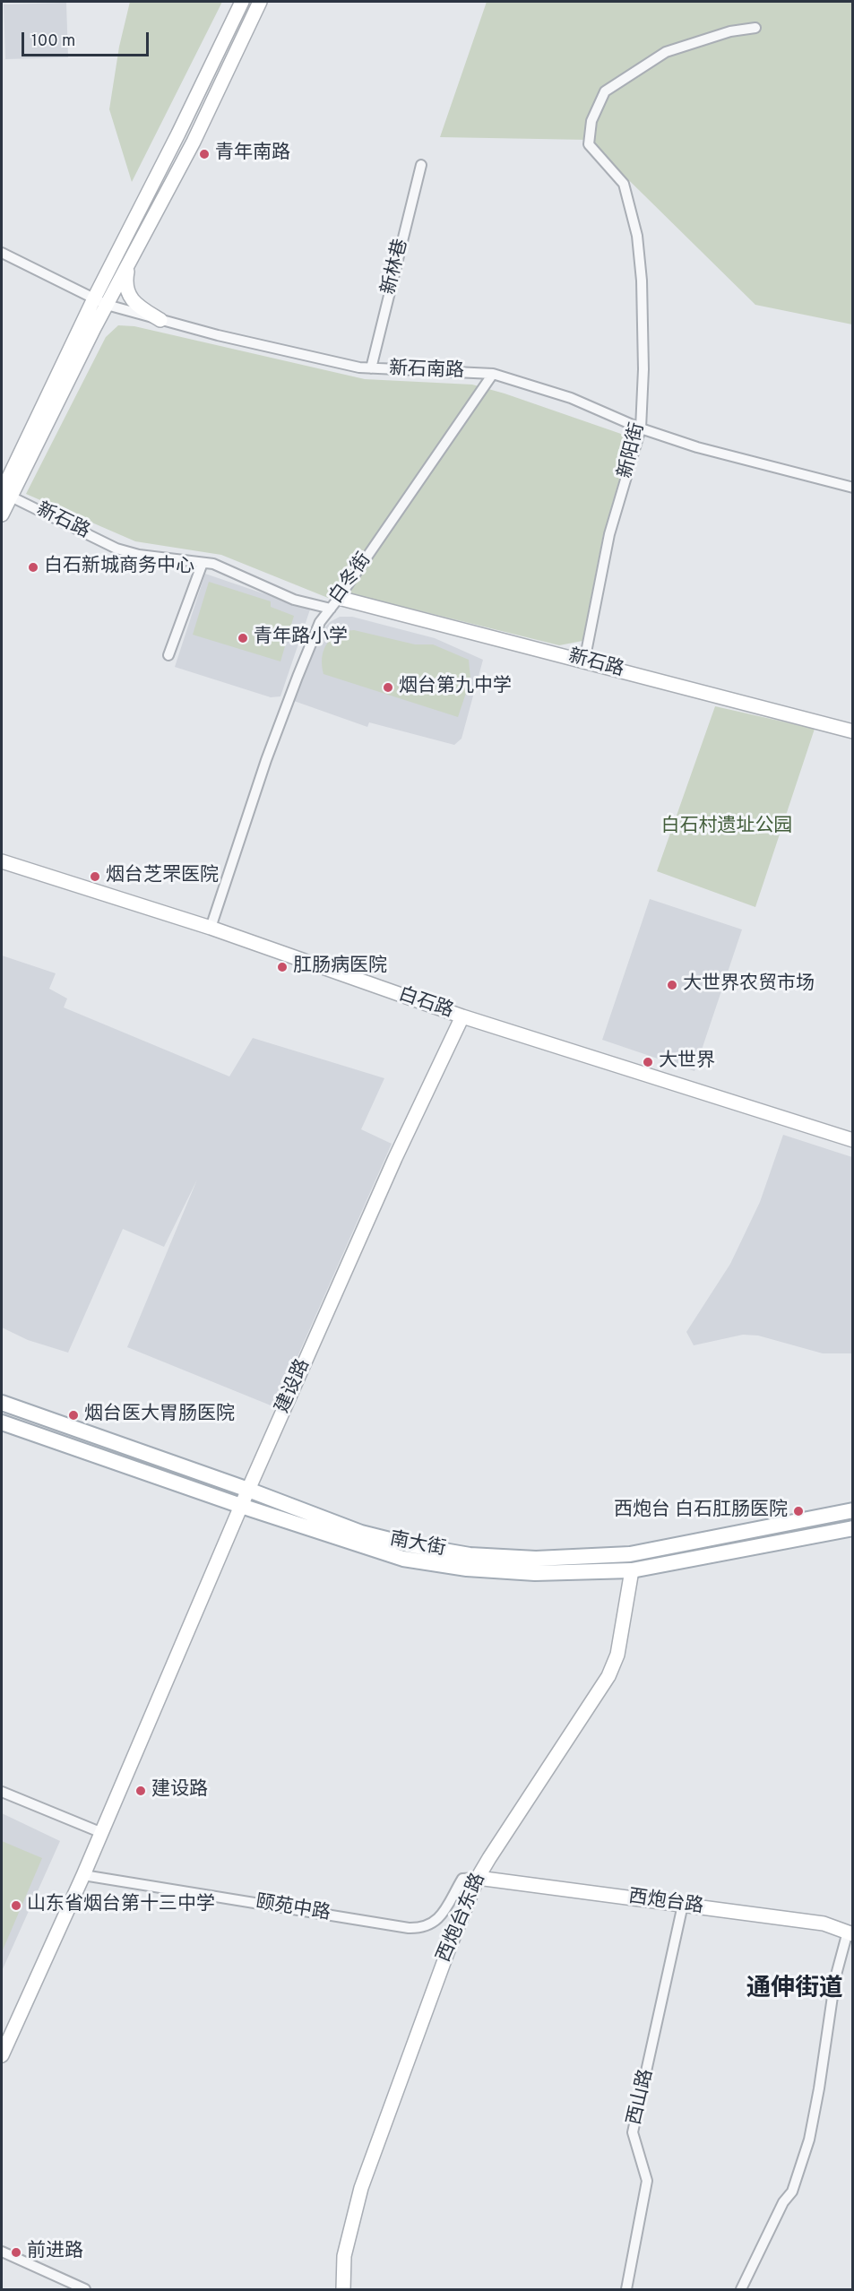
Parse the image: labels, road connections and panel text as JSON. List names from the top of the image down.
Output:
{
  "streets": {
    "main road": ["南大街"],
    "street": [
      "新林巷",
      "新石南路",
      "新阳街",
      "新石路",
      "白冬街",
      "白石路",
      "建设路",
      "西炮台路",
      "颐苑中路",
      "西炮台东路",
      "西山路"
    ]
  },
  "crossings": [
    ["新林巷", "新石南路"],
    ["新石南路", "新阳街"],
    ["新石南路", "白冬街"],
    ["新阳街", "新石路"],
    ["新石路", "白冬街"],
    ["白冬街", "白石路"],
    ["白石路", "建设路"],
    ["建设路", "南大街"],
    ["建设路", "颐苑中路"],
    ["南大街", "西炮台东路"],
    ["西炮台路", "颐苑中路"],
    ["西炮台路", "西炮台东路"],
    ["西炮台路", "西山路"],
    ["颐苑中路", "西炮台东路"]
  ],
  "districts": ["通伸街道"],
  "parks": ["白石村遗址公园"],
  "places": [
    "青年南路",
    "白石新城商务中心",
    "青年路小学",
    "烟台第九中学",
    "烟台芝罘医院",
    "肛肠病医院",
    "大世界农贸市场",
    "大世界",
    "烟台医大胃肠医院",
    "西炮台 白石肛肠医院",
    "建设路",
    "山东省烟台第十三中学",
    "前进路"
  ],
  "scale_bar": "100 m"
}
